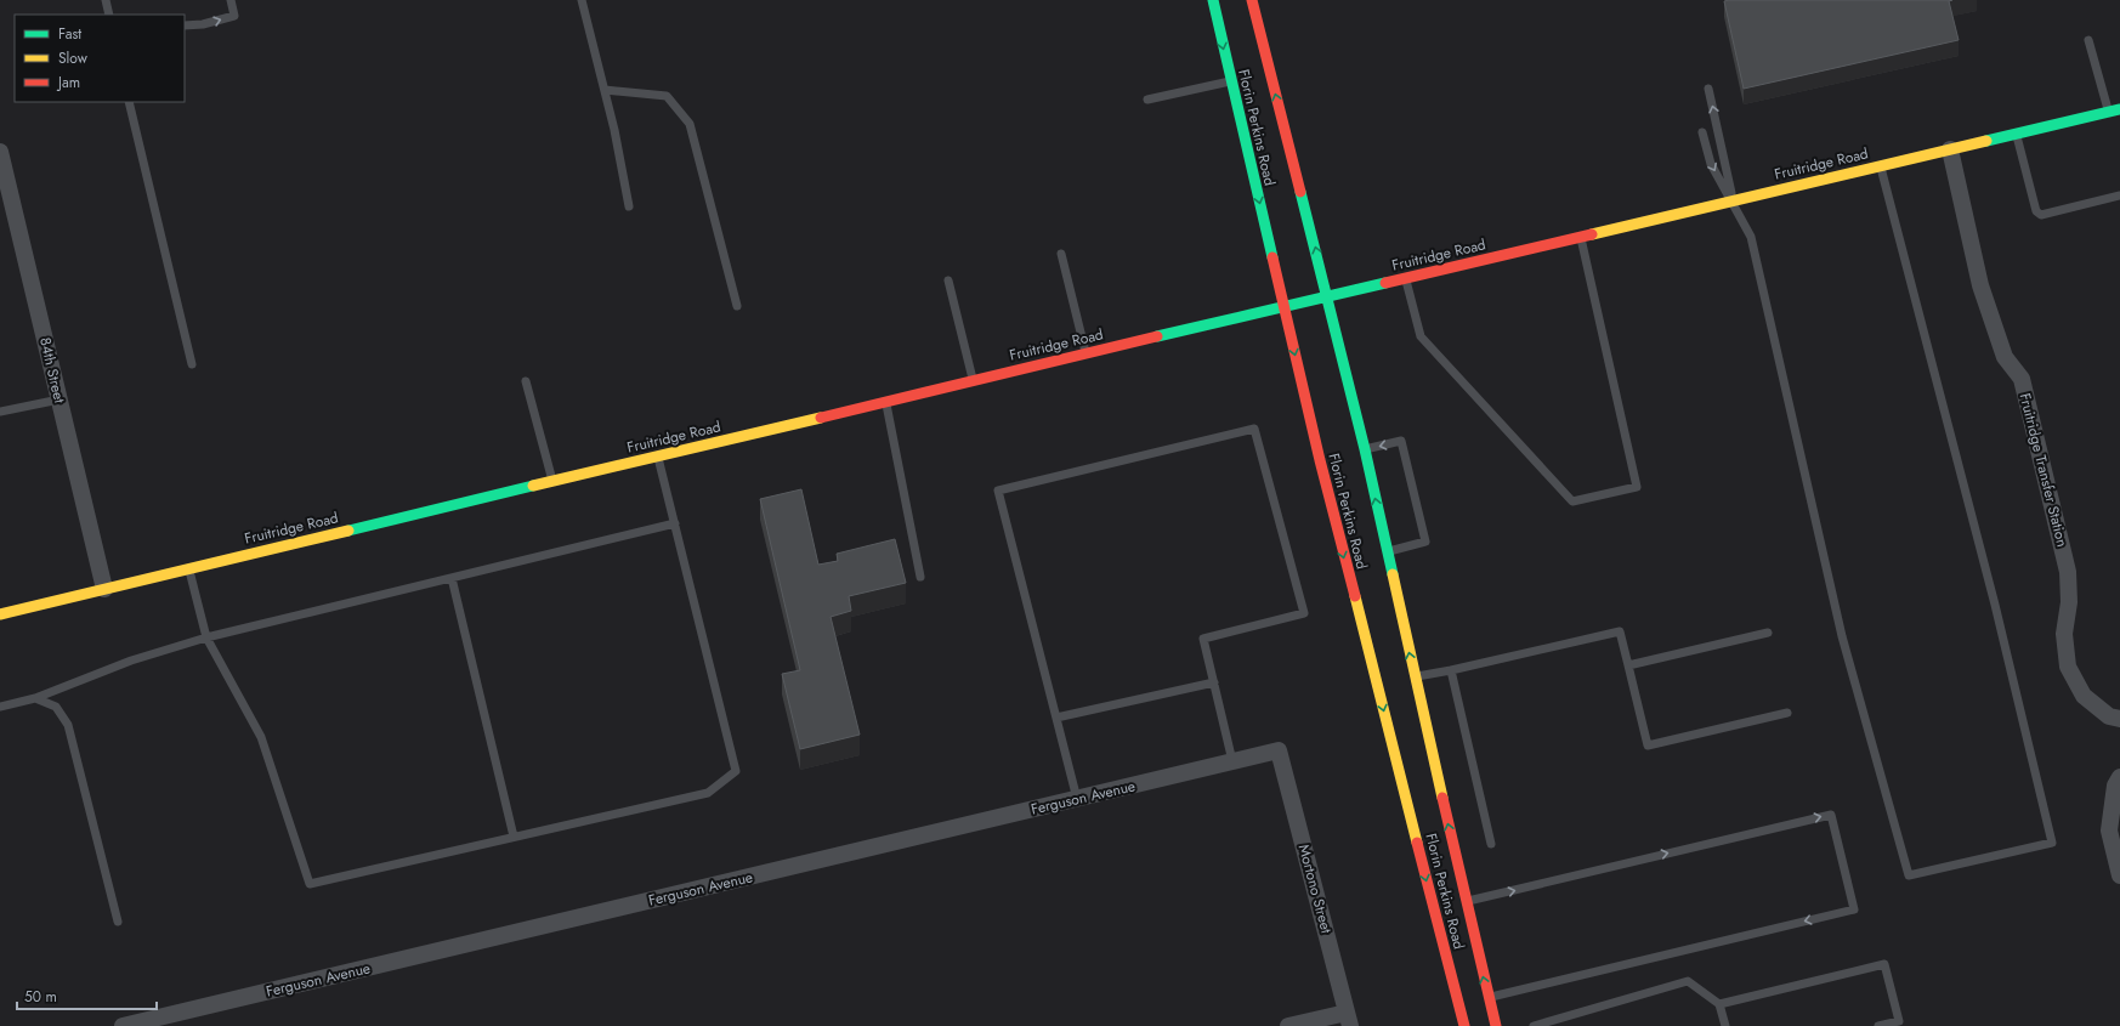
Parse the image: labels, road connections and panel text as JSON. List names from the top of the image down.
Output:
{
  "streets": {
    "main road": ["Florin Perkins Road", "Fruitridge Road"],
    "street": [
      "84th Street",
      "Fruitridge Transfer Station",
      "Ferguson Avenue",
      "Mortono Street"
    ]
  },
  "crossings": [
    ["Florin Perkins Road", "Fruitridge Road"],
    ["Fruitridge Road", "84th Street"],
    ["Fruitridge Road", "Fruitridge Transfer Station"],
    ["Ferguson Avenue", "Mortono Street"]
  ],
  "legend": ["Fast", "Slow", "Jam"],
  "scale_bar": "50 m"
}
